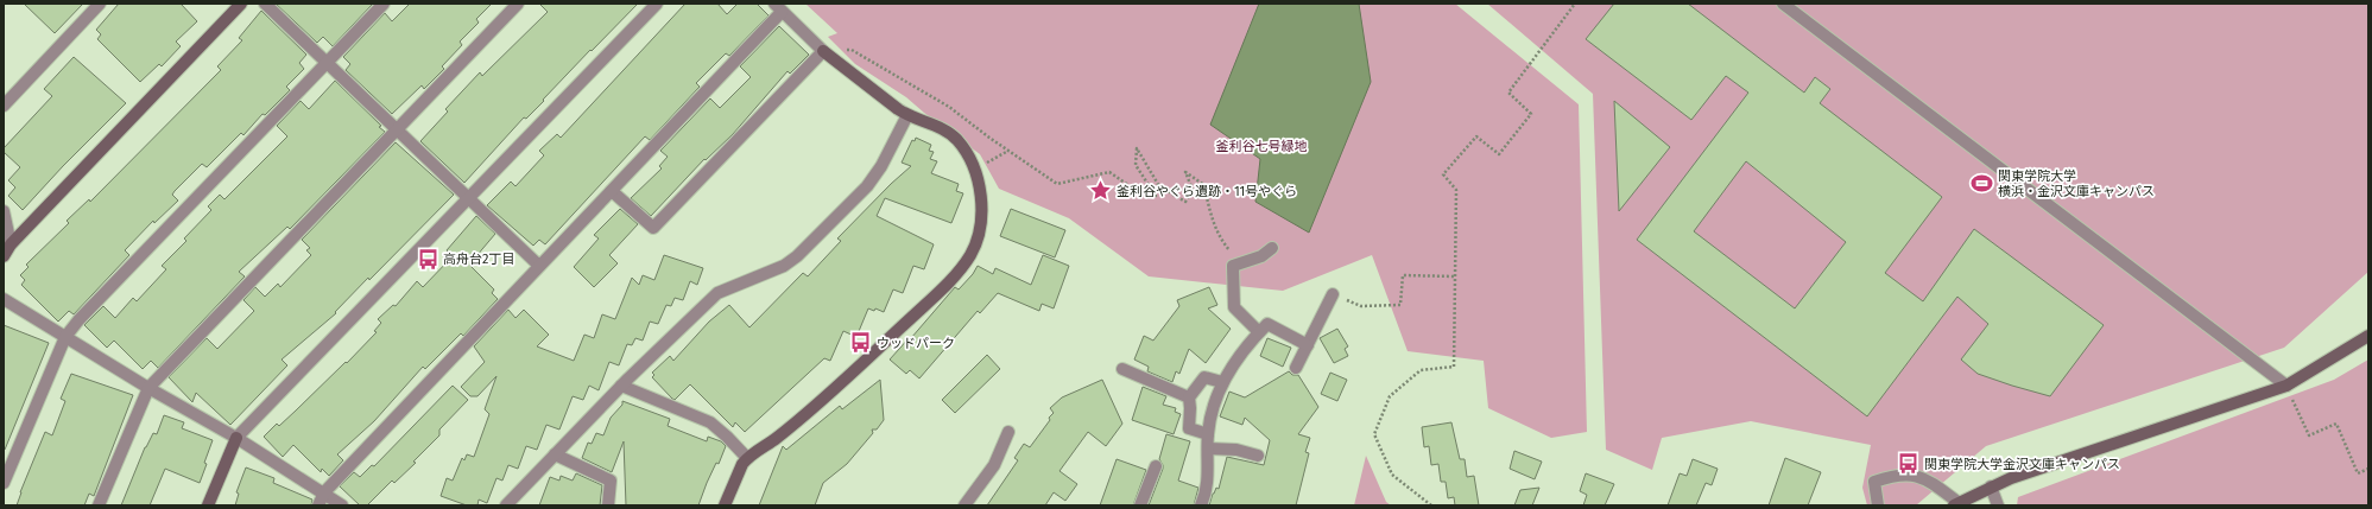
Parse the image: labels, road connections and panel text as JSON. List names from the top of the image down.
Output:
{
  "parks": ["釜利谷七号緑地"],
  "places": {
    "sports": ["関東学院大学 横浜・金沢文庫キャンパス"],
    "place": ["釜利谷やぐら遺跡・11号やぐら"],
    "bus stop": ["高舟台2丁目", "ウッドパーク", "関東学院大学金沢文庫キャンパス"]
  }
}
